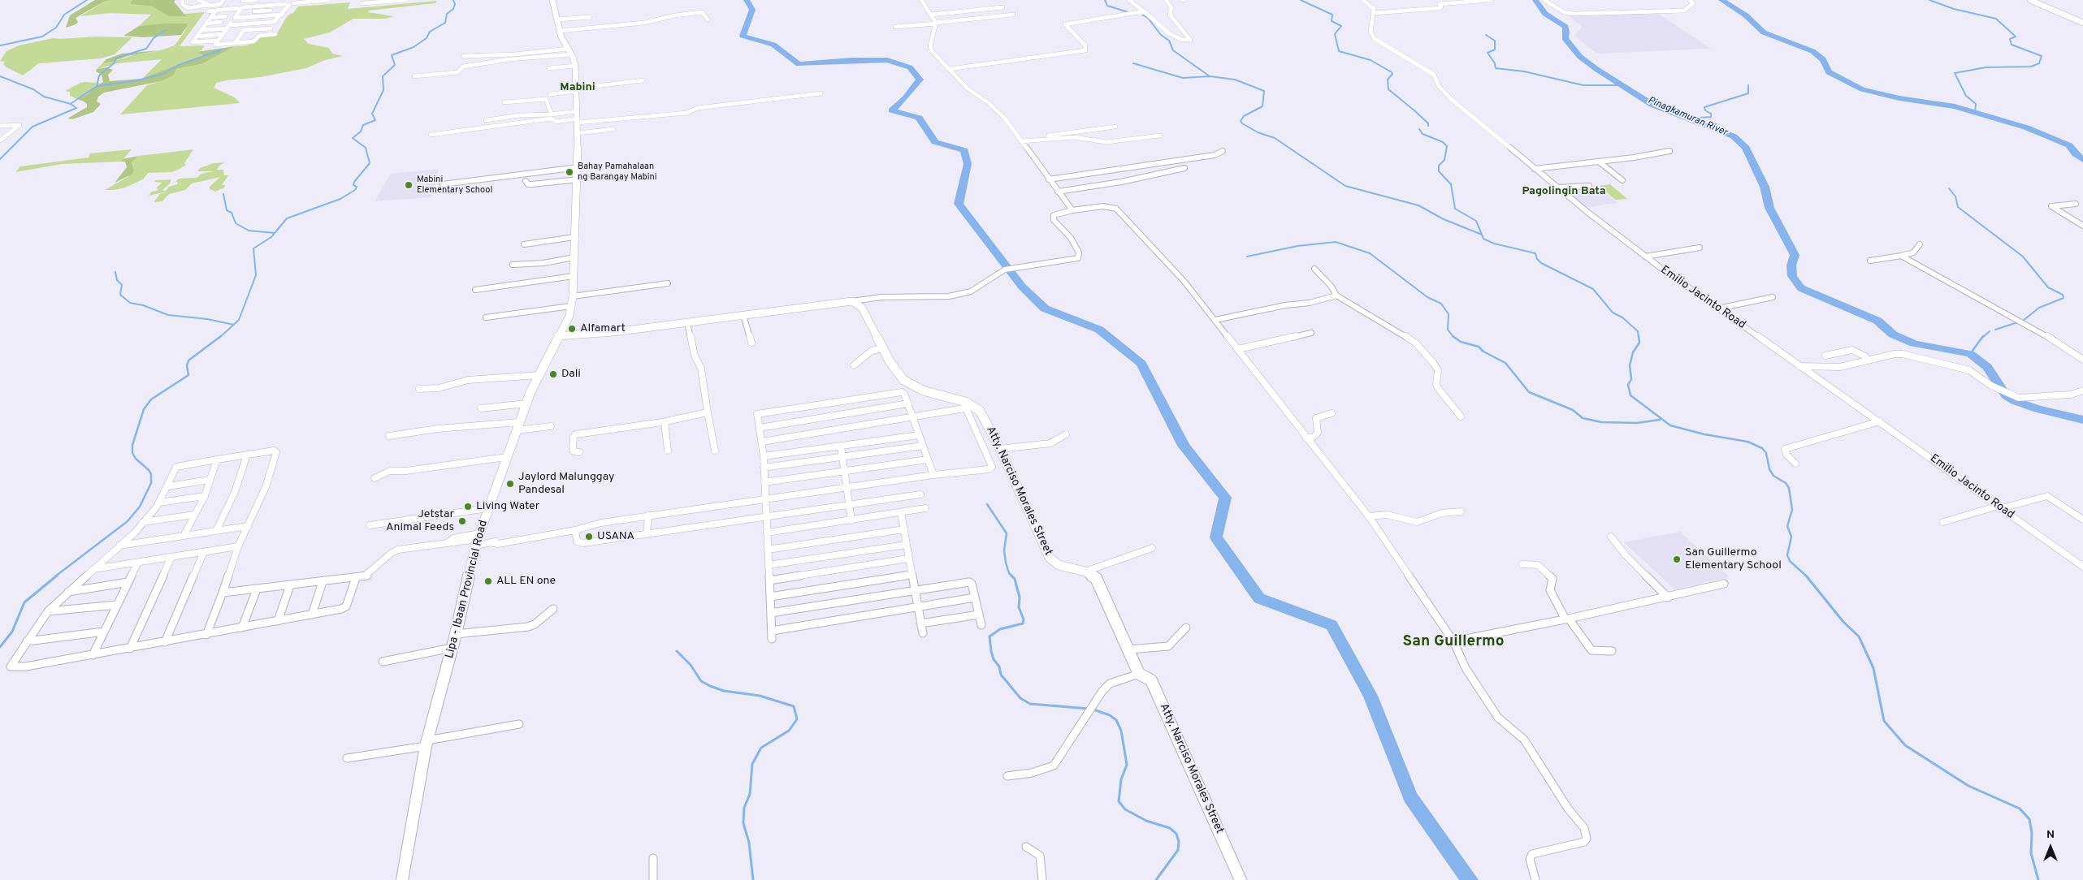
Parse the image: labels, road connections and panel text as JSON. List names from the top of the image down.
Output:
{
  "streets": {
    "main road": ["Atty. Narciso Morales Street", "Lipa - Ibaan Provincial Road"],
    "street": ["Emilio Jacinto Road"]
  },
  "districts": ["Mabini", "Pagolingin Bata", "San Guillermo"],
  "water": ["Pinagkamuran River"],
  "places": [
    "Bahay Pamahalaan ng Barangay Mabini",
    "Mabini Elementary School",
    "Alfamart",
    "Dali",
    "Jaylord Malunggay Pandesal",
    "Living Water",
    "Jetstar Animal Feeds",
    "USANA",
    "San Guillermo Elementary School",
    "ALL EN one"
  ],
  "north": "top"
}
